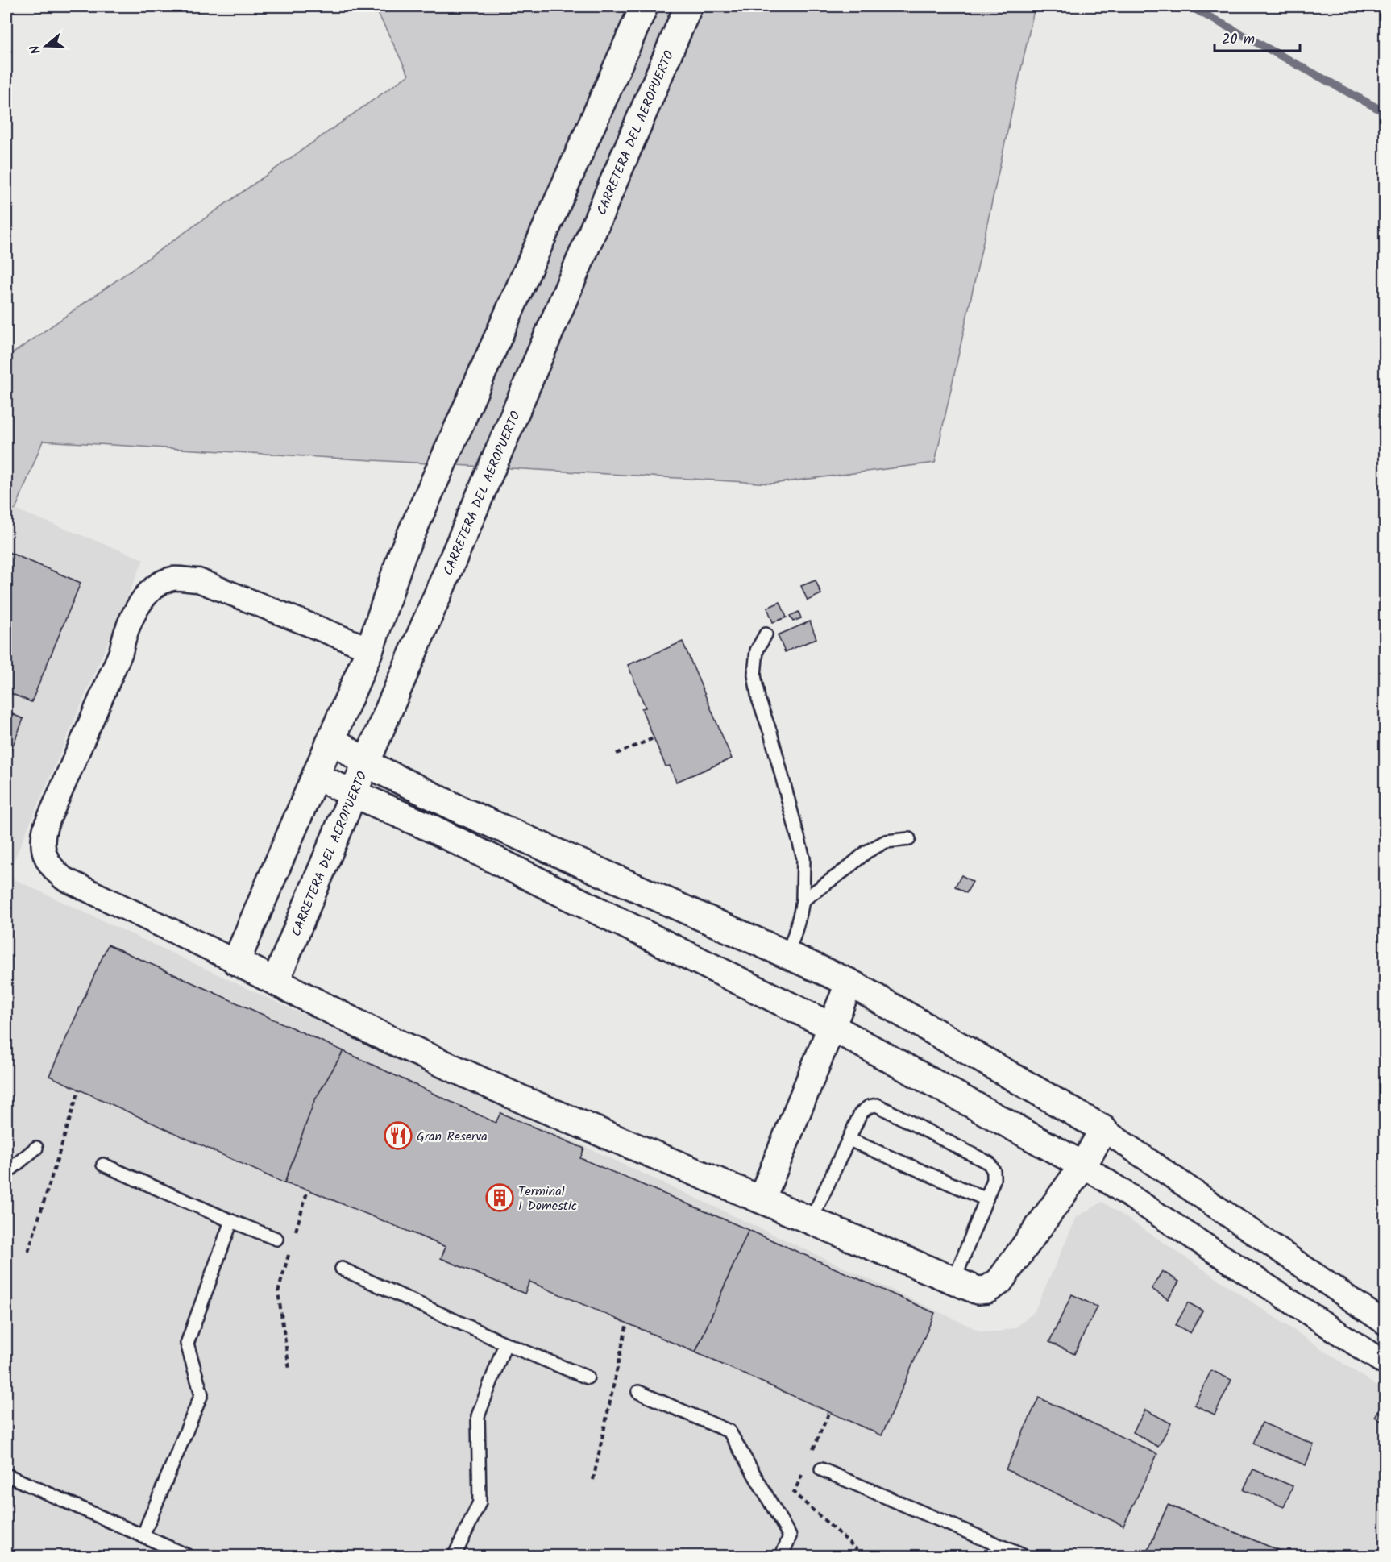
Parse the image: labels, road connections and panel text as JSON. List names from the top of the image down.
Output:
{
  "streets": {
    "street": ["CARRETERA DEL AEROPUERTO"]
  },
  "places": {
    "restaurant": ["Gran Reserva"],
    "building": ["Terminal 1 Domestic"]
  },
  "scale_bar": "20 m",
  "north": "left"
}
